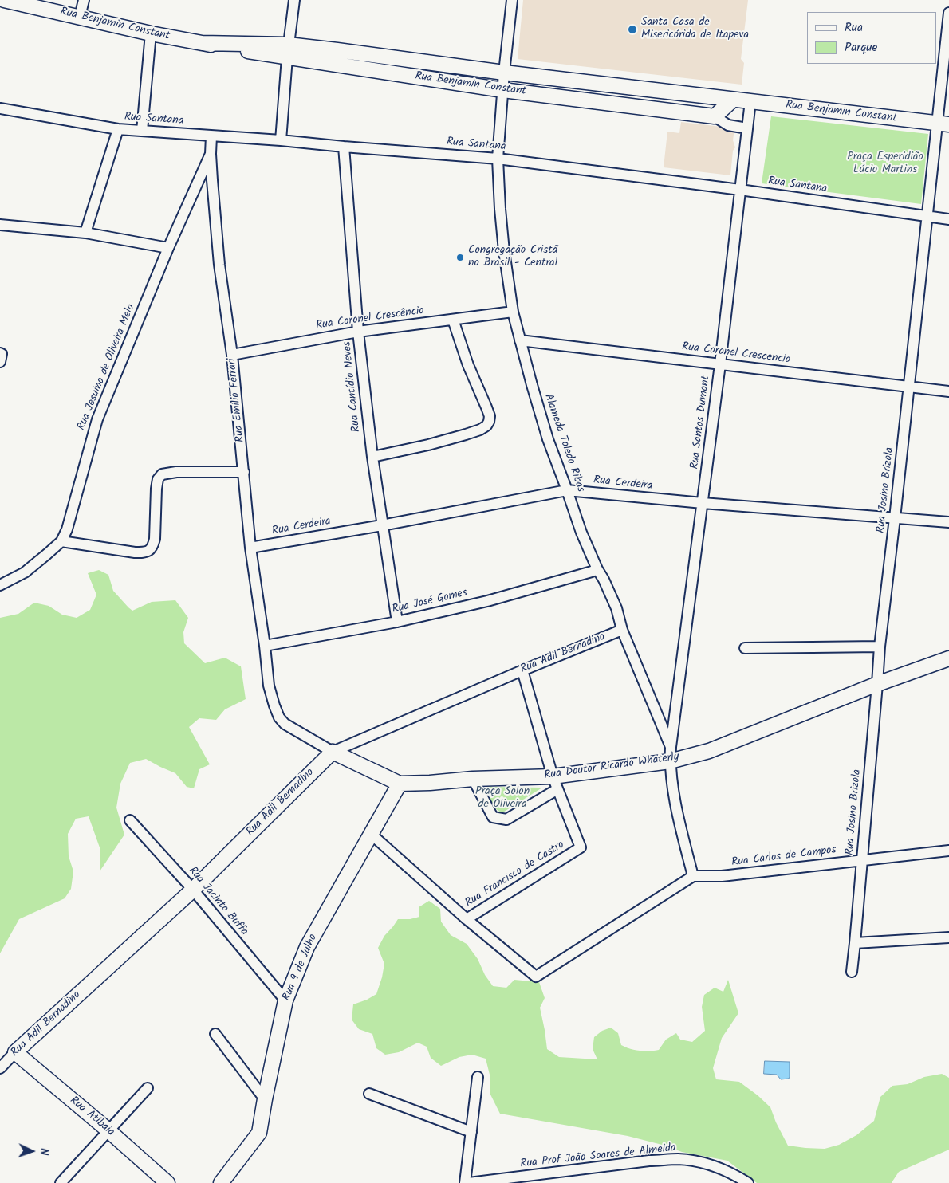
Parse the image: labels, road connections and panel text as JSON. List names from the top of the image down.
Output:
{
  "streets": {
    "main road": [
      "Rua Benjamin Constant",
      "Rua Adil Bernadino",
      "Rua Doutor Ricardo Whaterly",
      "Rua 9 de Julho",
      "Rua Atibaia"
    ],
    "street": [
      "Rua Santana",
      "Rua Coronel Crescêncio",
      "Rua Coronel Crescencio",
      "Rua Jesuino de Oliveira Melo",
      "Rua Cantídio Neves",
      "Rua Emílio Ferrari",
      "Rua Santos Dumont",
      "Alameda Toledo Ribas",
      "Rua Cerdeira",
      "Rua Josino Brizola",
      "Rua José Gomes",
      "Rua Carlos de Campos",
      "Rua Francisco de Castro",
      "Rua Jacinto Buffa",
      "Rua Prof João Soares de Almeida"
    ]
  },
  "crossings": [
    ["Rua Benjamin Constant", "Rua Santos Dumont"],
    ["Rua Benjamin Constant", "Alameda Toledo Ribas"],
    ["Rua Benjamin Constant", "Rua Josino Brizola"],
    ["Rua Santana", "Rua Jesuino de Oliveira Melo"],
    ["Rua Santana", "Rua Cantídio Neves"],
    ["Rua Santana", "Rua Santos Dumont"],
    ["Rua Santana", "Alameda Toledo Ribas"],
    ["Rua Santana", "Rua Josino Brizola"],
    ["Rua Coronel Crescêncio", "Rua Cantídio Neves"],
    ["Rua Coronel Crescêncio", "Rua Emílio Ferrari"],
    ["Rua Coronel Crescêncio", "Alameda Toledo Ribas"],
    ["Rua Coronel Crescencio", "Rua Santos Dumont"],
    ["Rua Coronel Crescencio", "Alameda Toledo Ribas"],
    ["Rua Coronel Crescencio", "Rua Josino Brizola"],
    ["Rua Jesuino de Oliveira Melo", "Rua Emílio Ferrari"],
    ["Rua Cantídio Neves", "Rua Cerdeira"],
    ["Rua Cantídio Neves", "Rua José Gomes"],
    ["Rua Emílio Ferrari", "Rua Cerdeira"],
    ["Rua Emílio Ferrari", "Rua José Gomes"],
    ["Rua Emílio Ferrari", "Rua Adil Bernadino"],
    ["Rua Santos Dumont", "Alameda Toledo Ribas"],
    ["Rua Santos Dumont", "Rua Cerdeira"],
    ["Alameda Toledo Ribas", "Rua Cerdeira"],
    ["Alameda Toledo Ribas", "Rua José Gomes"],
    ["Alameda Toledo Ribas", "Rua Adil Bernadino"],
    ["Alameda Toledo Ribas", "Rua Doutor Ricardo Whaterly"],
    ["Alameda Toledo Ribas", "Rua Carlos de Campos"],
    ["Rua Cerdeira", "Rua Josino Brizola"],
    ["Rua Josino Brizola", "Rua Doutor Ricardo Whaterly"],
    ["Rua Josino Brizola", "Rua Carlos de Campos"],
    ["Rua Adil Bernadino", "Rua Francisco de Castro"],
    ["Rua Adil Bernadino", "Rua Jacinto Buffa"],
    ["Rua Adil Bernadino", "Rua Atibaia"],
    ["Rua Doutor Ricardo Whaterly", "Rua Francisco de Castro"],
    ["Rua Doutor Ricardo Whaterly", "Rua 9 de Julho"],
    ["Rua Jacinto Buffa", "Rua 9 de Julho"]
  ],
  "parks": ["Praça Esperidião Lúcio Martins", "Praça Solon de Oliveira"],
  "places": ["Santa Casa de Misericórida de Itapeva", "Congregação Cristã no Brasil - Central"],
  "legend": ["Rua", "Parque"],
  "north": "right"
}
